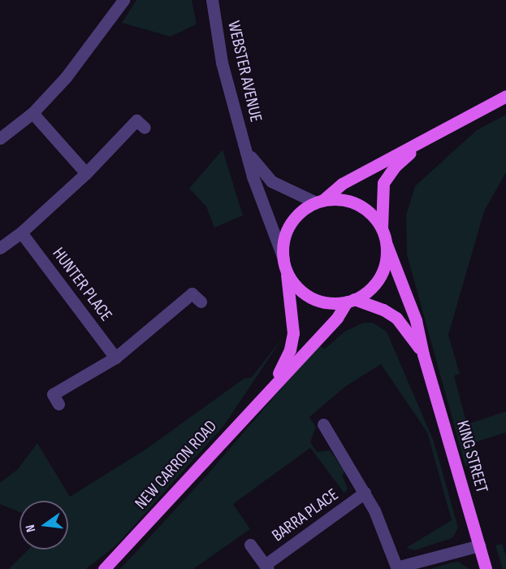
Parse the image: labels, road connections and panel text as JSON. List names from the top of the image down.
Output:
{
  "streets": {
    "main road": ["KING STREET", "NEW CARRON ROAD"],
    "street": ["WEBSTER AVENUE", "HUNTER PLACE", "BARRA PLACE"]
  },
  "crossings": [
    ["WEBSTER AVENUE", "KING STREET"],
    ["WEBSTER AVENUE", "NEW CARRON ROAD"],
    ["KING STREET", "NEW CARRON ROAD"]
  ],
  "north": "left"
}
